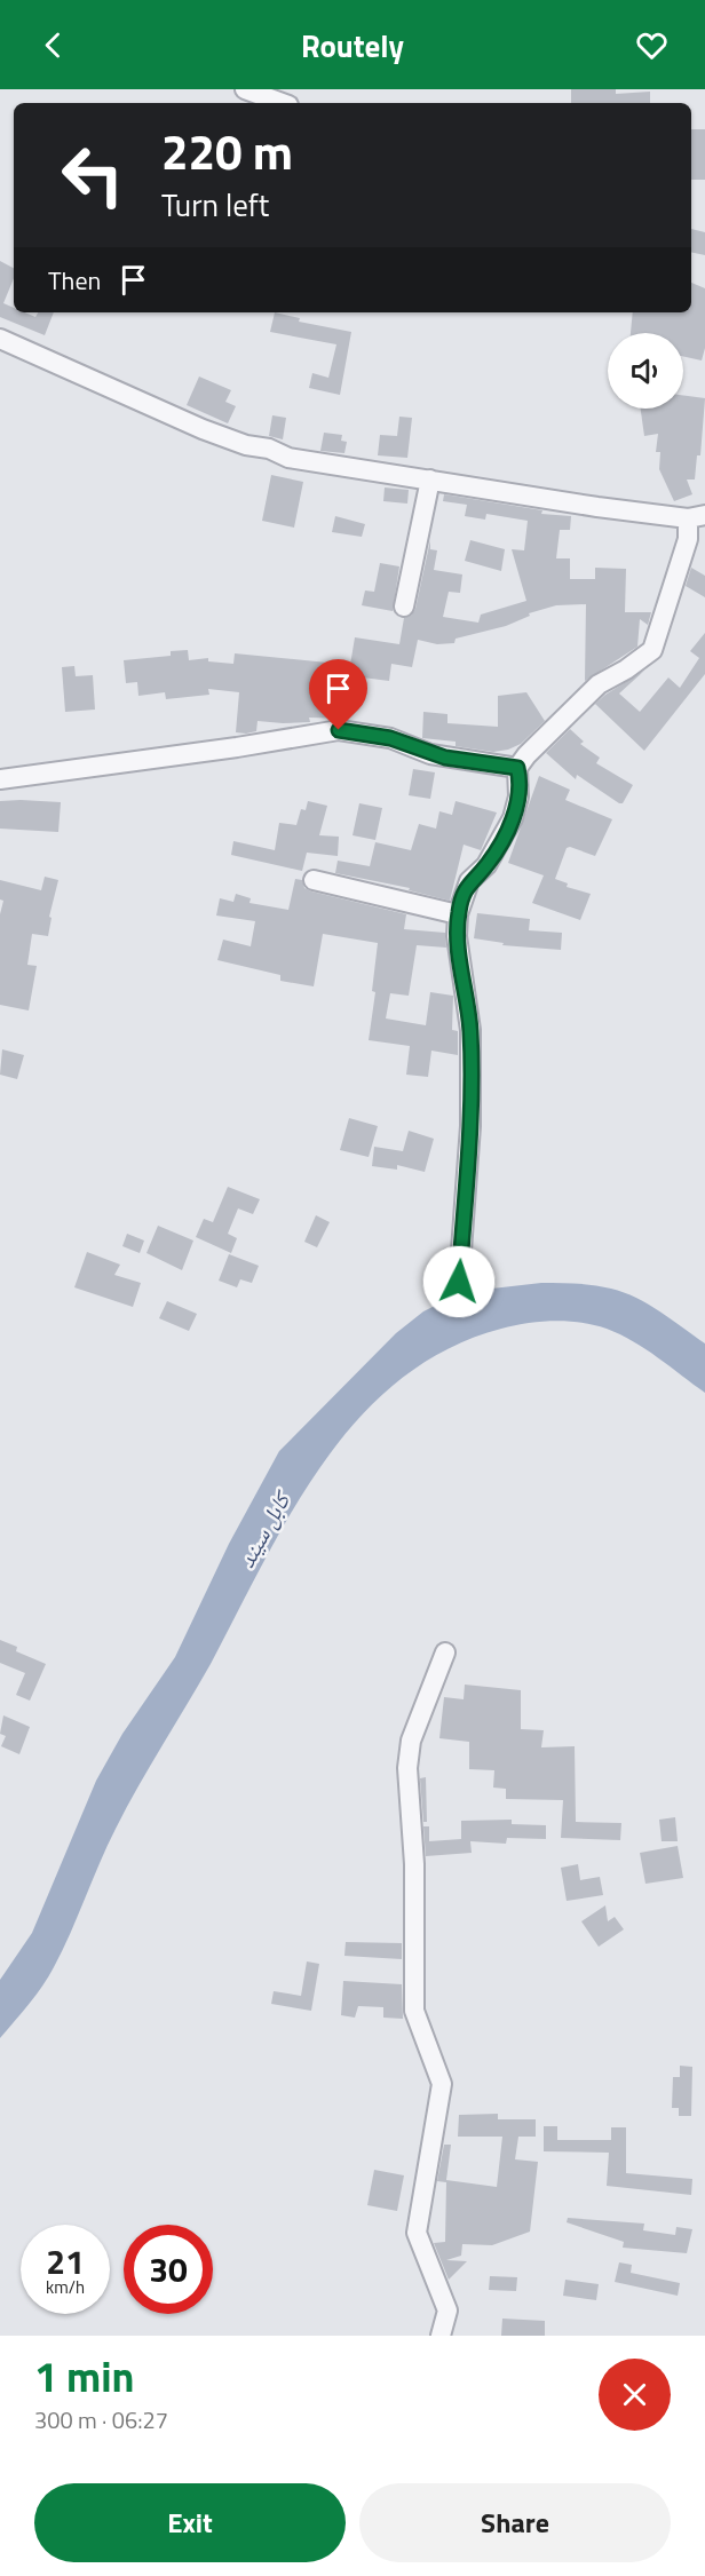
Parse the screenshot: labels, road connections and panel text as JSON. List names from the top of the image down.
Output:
{
  "water": ["کابل سيند"],
  "page": {
    "header": "Routely",
    "turn": ["220 m", "Turn left"],
    "then": "Then",
    "speed": "21 km/h",
    "limit": "30",
    "heading": ["1 min", "300 m · 06:27"],
    "buttons": ["Exit", "Share"]
  }
}
